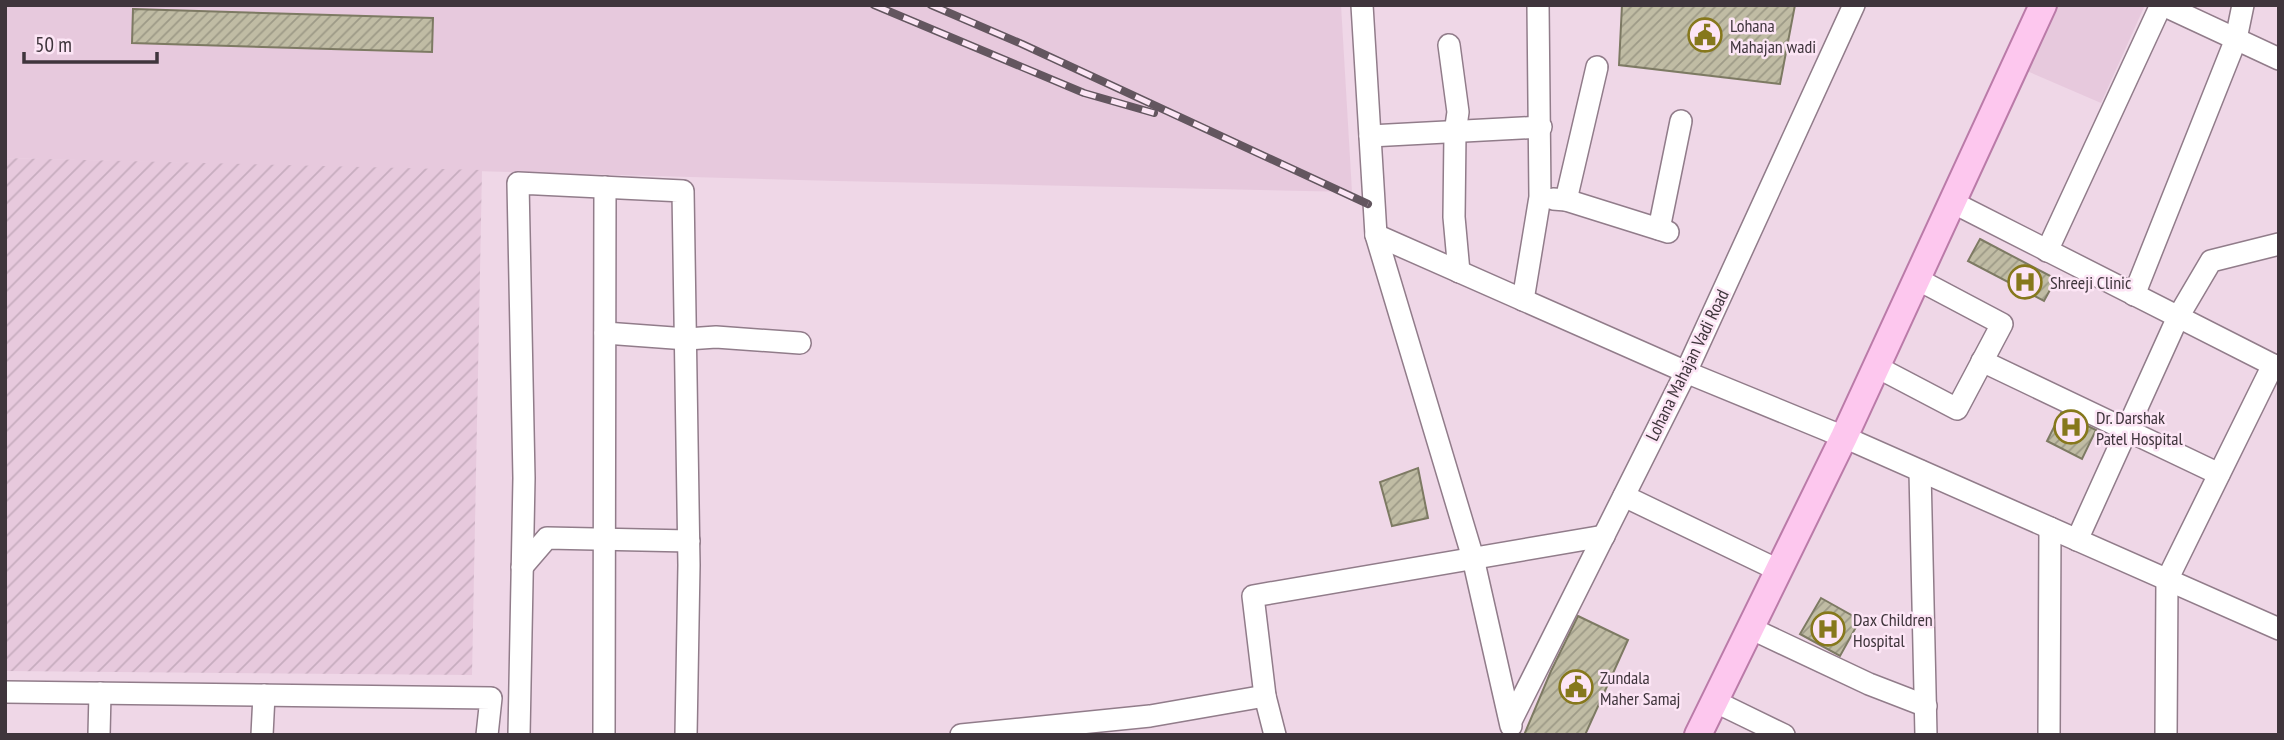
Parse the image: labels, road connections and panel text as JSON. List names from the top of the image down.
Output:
{
  "streets": {
    "street": ["Lohana Mahajan Vadi Road"]
  },
  "places": {
    "public building": ["Lohana Mahajan wadi", "Zundala Maher Samaj"],
    "hospital": ["Shreeji Clinic", "Dr. Darshak Patel Hospital", "Dax Children Hospital"]
  },
  "scale_bar": "50 m"
}
